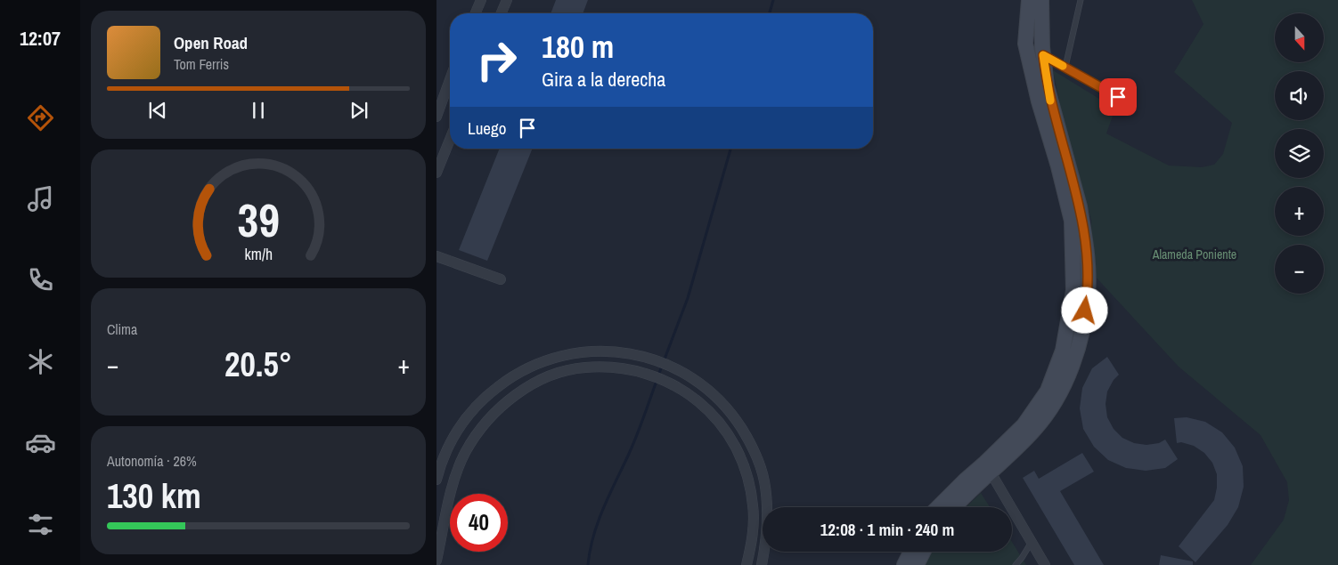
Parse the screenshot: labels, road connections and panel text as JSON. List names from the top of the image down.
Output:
{
  "parks": ["Alameda Poniente"],
  "north": "bottom",
  "page": {
    "tabs": "12:07",
    "map_buttons": ["+", "−"],
    "turn": ["180 m", "Gira a la derecha"],
    "song": ["Open Road", "Tom Ferris"],
    "then": "Luego",
    "tile": [
      "Clima",
      ["Autonomía · 26%", "130 km"]
    ],
    "heat": ["−", "20.5°", "+"],
    "limit": "40",
    "trip": "12:08 · 1 min · 240 m",
    "gauge": ["39", "km/h"]
  }
}
